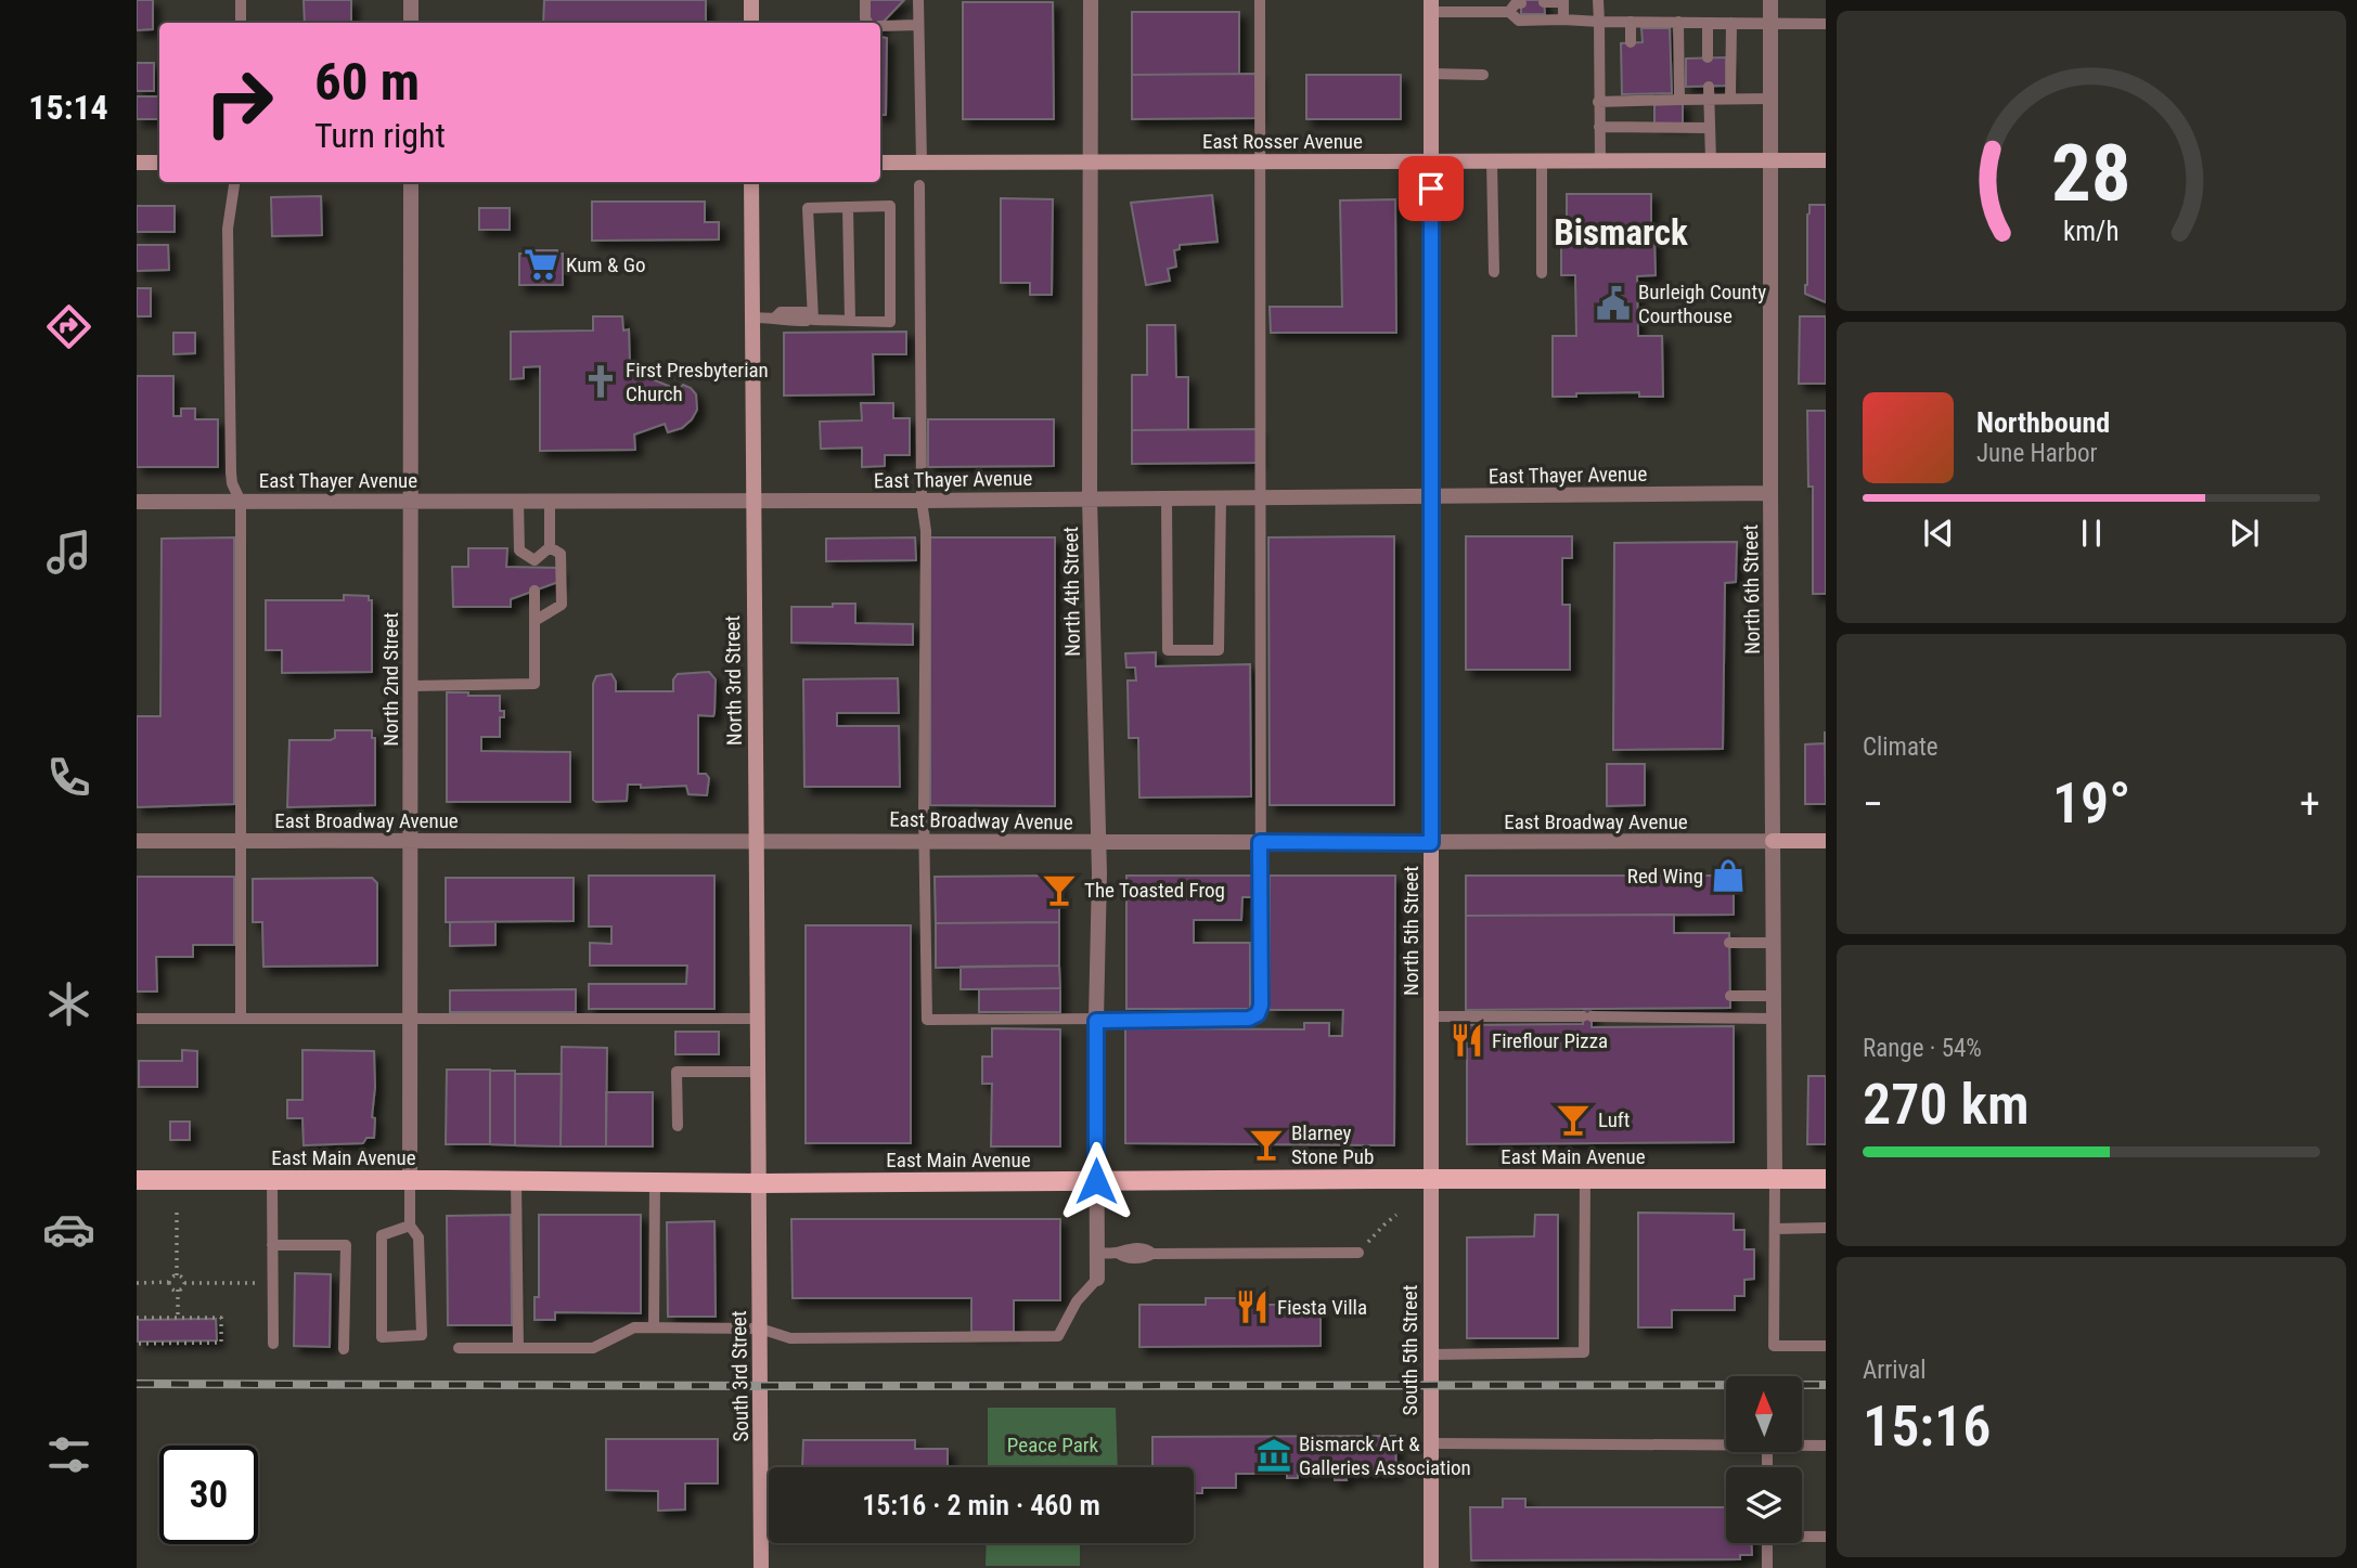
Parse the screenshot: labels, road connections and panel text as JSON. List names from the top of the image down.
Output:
{
  "streets": {
    "main road": ["East Main Avenue"],
    "street": [
      "East Rosser Avenue",
      "East Thayer Avenue",
      "North 6th Street",
      "North 4th Street",
      "North 2nd Street",
      "North 3rd Street",
      "East Broadway Avenue",
      "North 5th Street",
      "South 5th Street",
      "South 3rd Street"
    ]
  },
  "crossings": [
    ["East Rosser Avenue", "North 6th Street"],
    ["East Rosser Avenue", "North 4th Street"],
    ["East Rosser Avenue", "North 5th Street"],
    ["East Thayer Avenue", "North 6th Street"],
    ["East Thayer Avenue", "North 4th Street"],
    ["East Thayer Avenue", "North 2nd Street"],
    ["East Thayer Avenue", "North 3rd Street"],
    ["East Thayer Avenue", "North 5th Street"],
    ["North 6th Street", "East Broadway Avenue"],
    ["North 6th Street", "East Main Avenue"],
    ["North 4th Street", "East Broadway Avenue"],
    ["North 4th Street", "East Main Avenue"],
    ["North 2nd Street", "East Broadway Avenue"],
    ["North 2nd Street", "East Main Avenue"],
    ["North 3rd Street", "East Broadway Avenue"],
    ["North 3rd Street", "East Main Avenue"],
    ["North 3rd Street", "South 3rd Street"],
    ["East Broadway Avenue", "North 5th Street"],
    ["North 5th Street", "East Main Avenue"],
    ["North 5th Street", "South 5th Street"],
    ["East Main Avenue", "South 5th Street"],
    ["East Main Avenue", "South 3rd Street"]
  ],
  "districts": ["Bismarck"],
  "parks": ["Peace Park"],
  "places": {
    "supermarket": ["Kum & Go"],
    "public building": ["Burleigh County Courthouse"],
    "church": ["First Presbyterian Church"],
    "shop": ["Red Wing"],
    "bar": ["The Toasted Frog", "Luft", "Blarney Stone Pub"],
    "restaurant": ["Fireflour Pizza", "Fiesta Villa"],
    "museum": ["Bismarck Art & Galleries Association"]
  },
  "north": "top",
  "page": {
    "tabs": "15:14",
    "turn": ["60 m", "Turn right"],
    "song": ["Northbound", "June Harbor"],
    "tile": [
      "Climate",
      ["Range · 54%", "270 km"],
      ["Arrival", "15:16"]
    ],
    "heat": ["−", "19°", "+"],
    "limit": "30",
    "trip": "15:16 · 2 min · 460 m",
    "gauge": ["28", "km/h"]
  }
}
